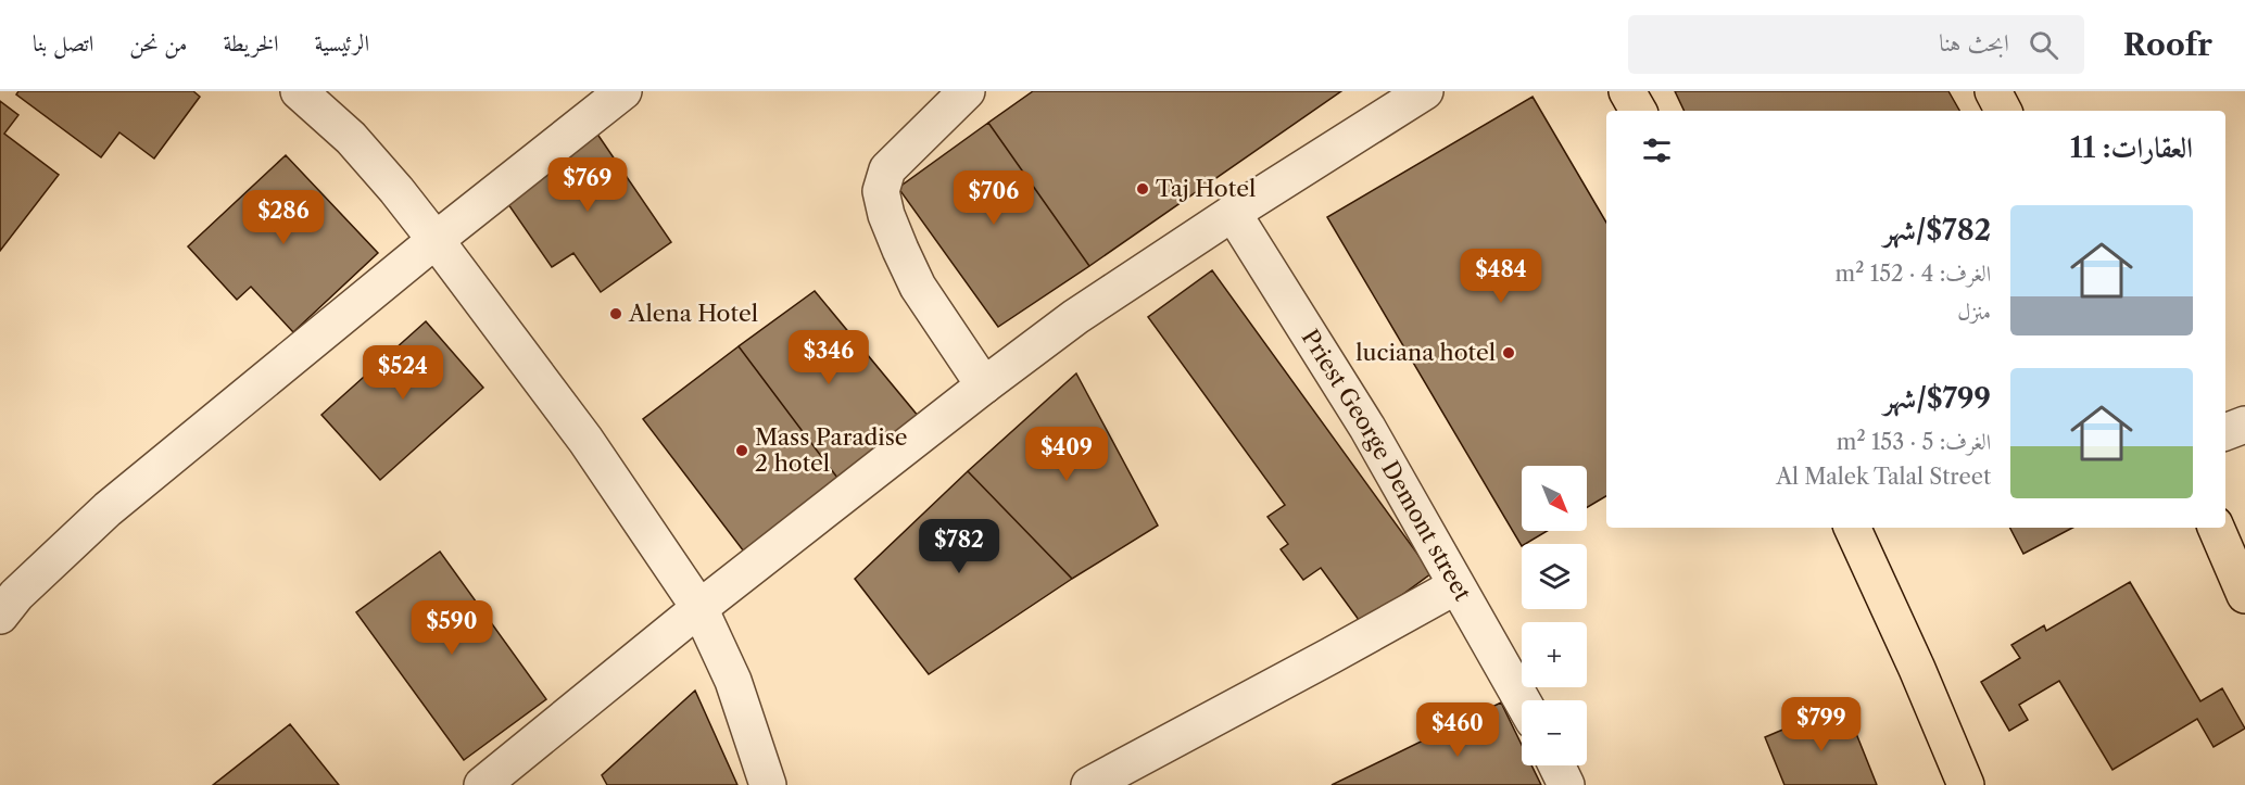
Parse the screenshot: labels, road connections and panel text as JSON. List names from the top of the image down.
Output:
{
  "streets": {
    "street": ["Priest George Demont street"]
  },
  "places": [
    "Taj Hotel",
    "Alena Hotel",
    "luciana hotel",
    "Mass Paradise 2 hotel"
  ],
  "north": "bottom right",
  "page": {
    "header": "Roofr",
    "search": "ابحث هنا",
    "nav": [
      "الرئيسية",
      "الخريطة",
      "من نحن",
      "اتصل بنا"
    ],
    "heading": "العقارات: 11",
    "price": [
      "$769",
      "$706",
      "$286",
      "$484",
      "$346",
      "$524",
      "$409",
      "$782",
      "$590",
      "$799",
      "$460"
    ],
    "list": [
      {
        "name": "$782/شهر",
        "note": "الغرف: 4 · 152 m² · منزل"
      },
      {
        "name": "$799/شهر",
        "note": "الغرف: 5 · 153 m² · Al Malek Talal Street"
      }
    ],
    "map_buttons": ["+", "−"]
  }
}
